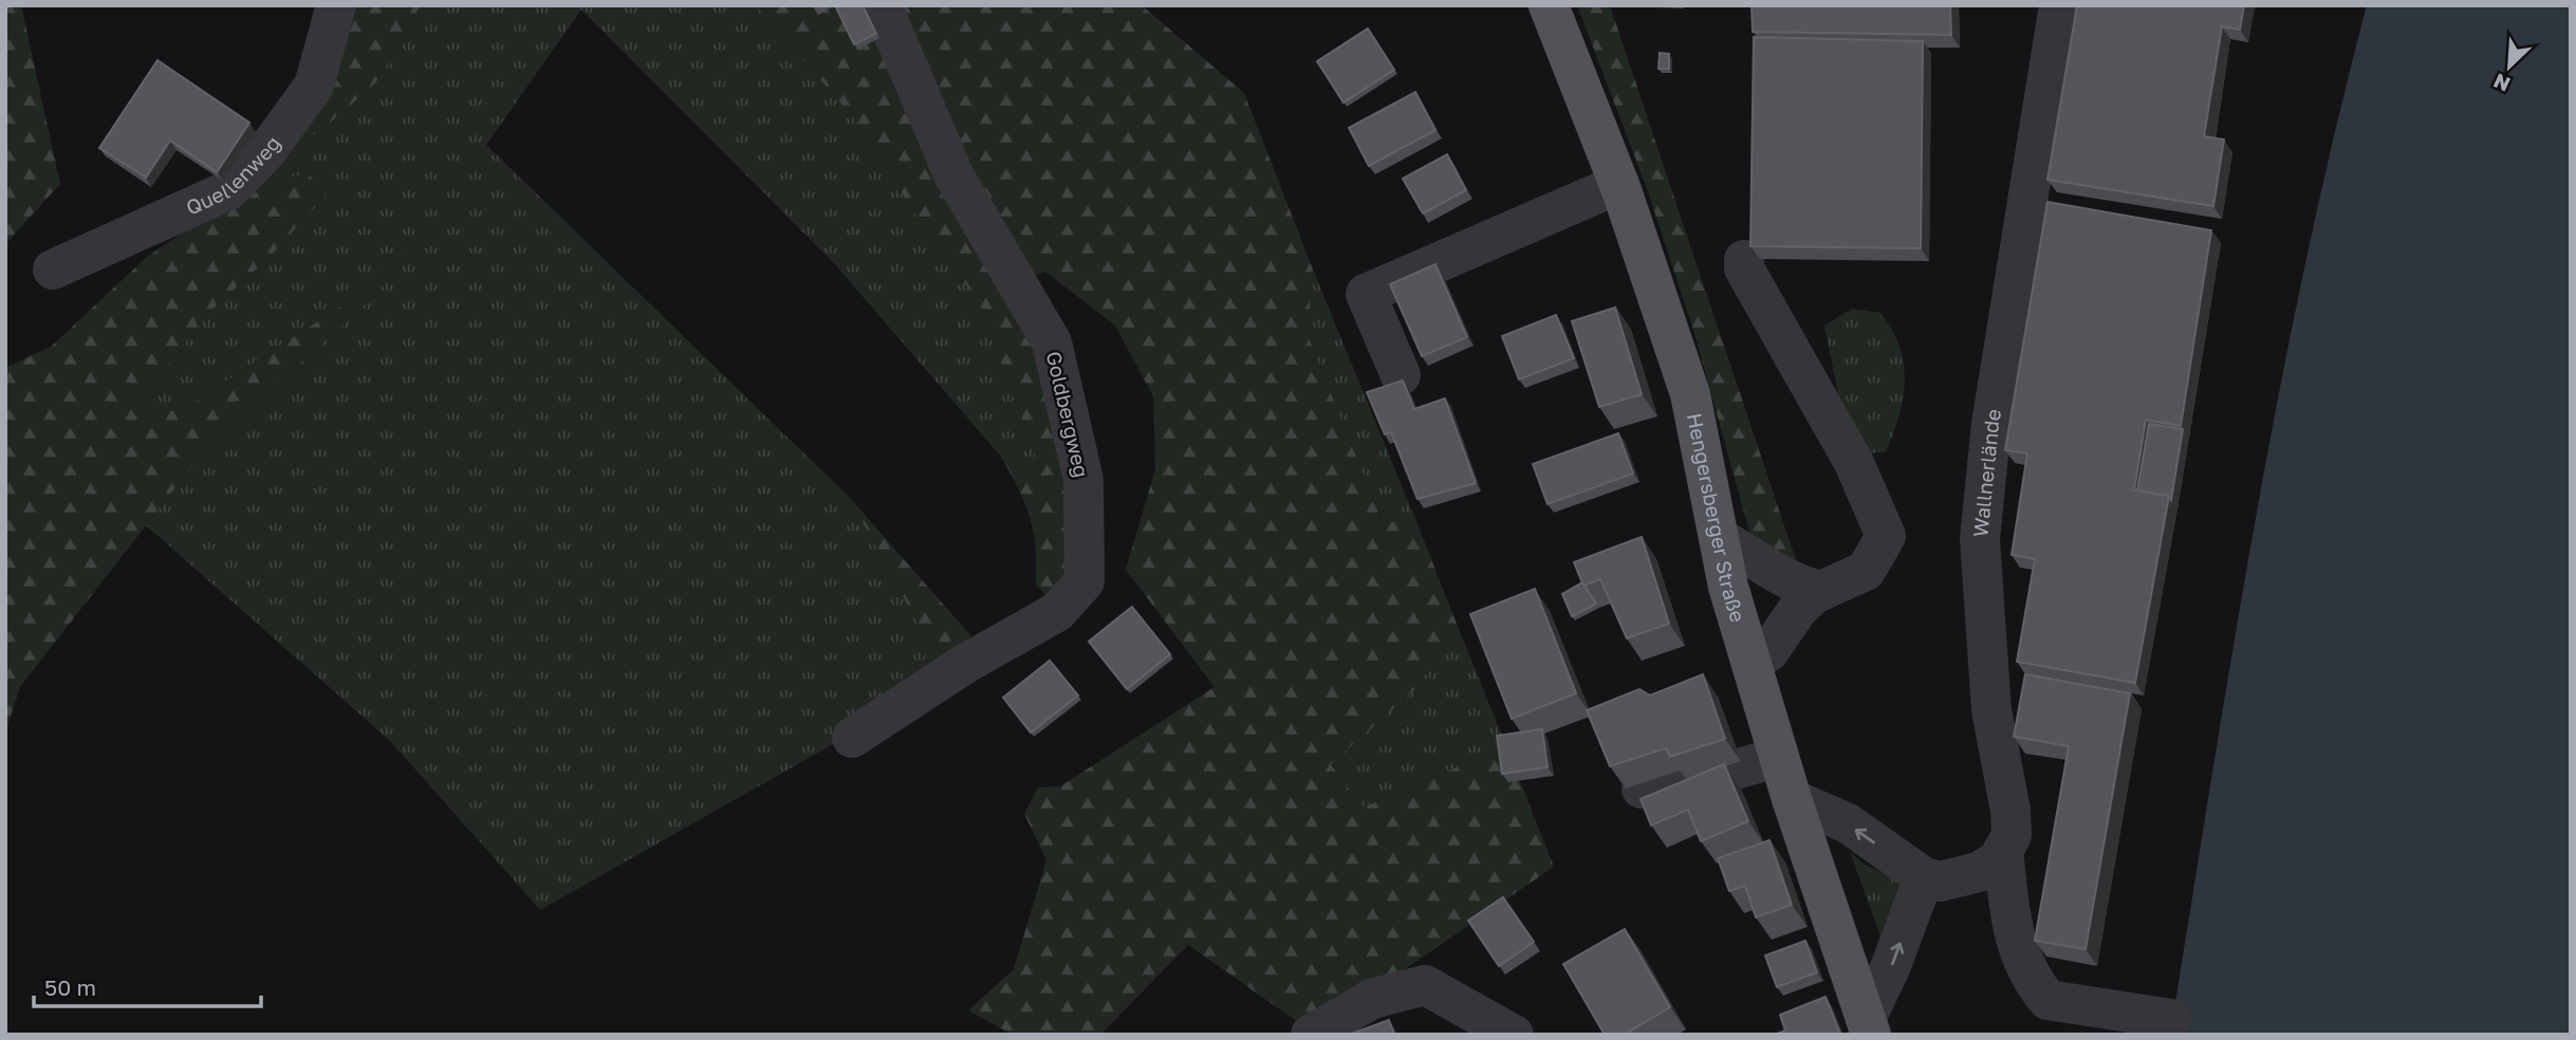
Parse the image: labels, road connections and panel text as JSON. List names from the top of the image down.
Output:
{
  "streets": {
    "main road": ["Hengersberger Straße"],
    "street": ["Quellenweg", "Goldbergweg", "Wallnerlände"]
  },
  "scale_bar": "50 m",
  "north": "bottom left"
}
